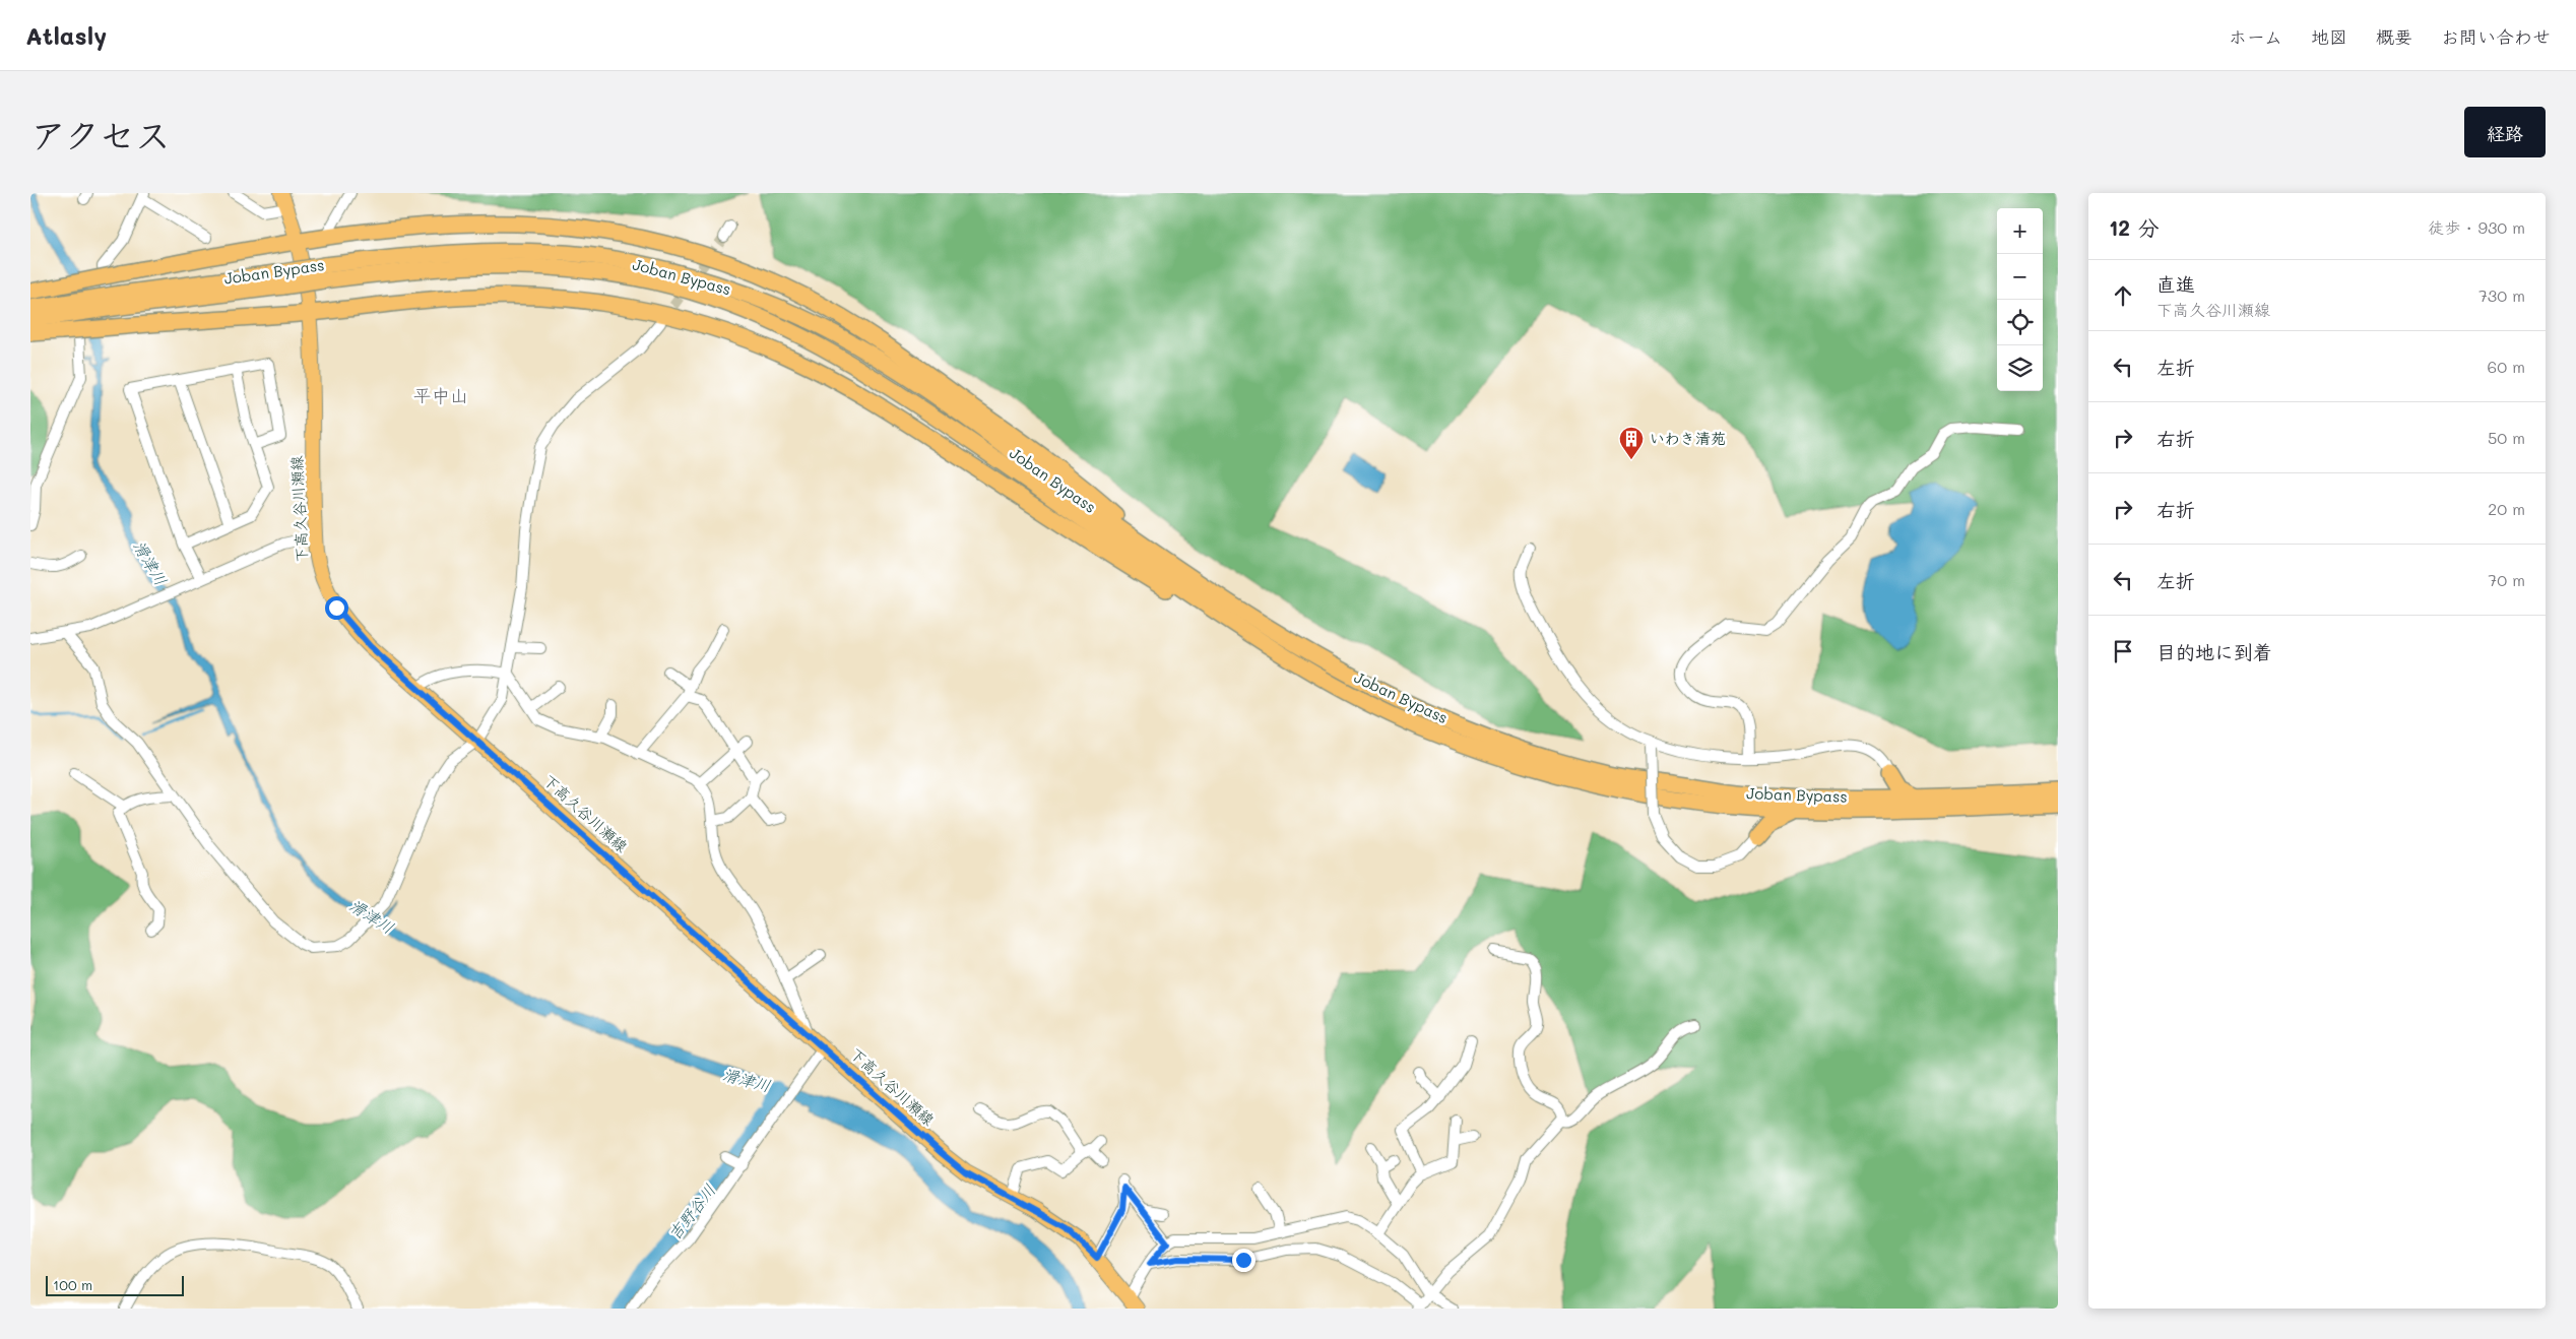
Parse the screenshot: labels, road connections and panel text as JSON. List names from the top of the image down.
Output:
{
  "streets": {
    "highway": ["Joban Bypass"],
    "main road": ["下高久谷川瀬線"]
  },
  "districts": ["平中山"],
  "water": ["滑津川", "吉野谷川"],
  "places": {
    "building": ["いわき清苑"]
  },
  "scale_bar": "100 m",
  "page": {
    "header": "Atlasly",
    "nav": [
      "ホーム",
      "地図",
      "概要",
      "お問い合わせ"
    ],
    "title": "アクセス",
    "buttons": "経路",
    "heading": ["12 分", "徒歩 · 930 m"],
    "map_buttons": ["+", "−"],
    "list": [
      ["直進", "下高久谷川瀬線", "730 m"],
      ["左折", "60 m"],
      ["右折", "50 m"],
      ["右折", "20 m"],
      ["左折", "70 m"],
      "目的地に到着"
    ],
    "scale": "100 m"
  }
}
